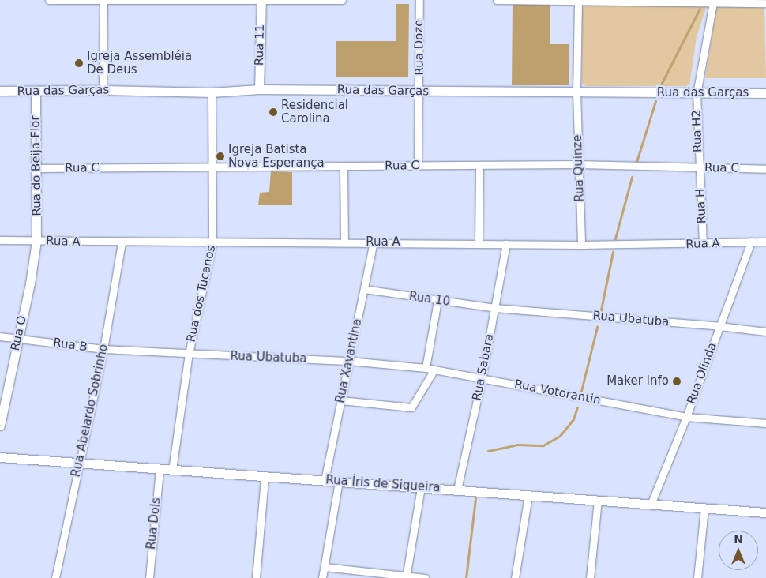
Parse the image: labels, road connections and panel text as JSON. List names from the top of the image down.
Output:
{
  "streets": {
    "street": [
      "Rua 11",
      "Rua Doze",
      "Rua das Garças",
      "Rua H2",
      "Rua do Beija-Flor",
      "Rua C",
      "Rua Quinze",
      "Rua H",
      "Rua A",
      "Rua dos Tucanos",
      "Rua 10",
      "Rua Ubatuba",
      "Rua O",
      "Rua B",
      "Rua Xavantina",
      "Rua Sabara",
      "Rua Olinda",
      "Rua Votorantin",
      "Rua Abelardo Sobrinho",
      "Rua Íris de Siqueira",
      "Rua Dois"
    ]
  },
  "crossings": [
    ["Rua 11", "Rua das Garças"],
    ["Rua Doze", "Rua das Garças"],
    ["Rua Doze", "Rua C"],
    ["Rua das Garças", "Rua H2"],
    ["Rua das Garças", "Rua do Beija-Flor"],
    ["Rua das Garças", "Rua Quinze"],
    ["Rua das Garças", "Rua dos Tucanos"],
    ["Rua H2", "Rua C"],
    ["Rua H2", "Rua H"],
    ["Rua do Beija-Flor", "Rua C"],
    ["Rua do Beija-Flor", "Rua A"],
    ["Rua do Beija-Flor", "Rua O"],
    ["Rua C", "Rua Quinze"],
    ["Rua C", "Rua H"],
    ["Rua C", "Rua dos Tucanos"],
    ["Rua Quinze", "Rua A"],
    ["Rua H", "Rua A"],
    ["Rua A", "Rua dos Tucanos"],
    ["Rua A", "Rua O"],
    ["Rua A", "Rua Xavantina"],
    ["Rua A", "Rua Sabara"],
    ["Rua A", "Rua Olinda"],
    ["Rua A", "Rua Abelardo Sobrinho"],
    ["Rua dos Tucanos", "Rua Ubatuba"],
    ["Rua dos Tucanos", "Rua B"],
    ["Rua dos Tucanos", "Rua Íris de Siqueira"],
    ["Rua 10", "Rua Ubatuba"],
    ["Rua 10", "Rua Xavantina"],
    ["Rua 10", "Rua Sabara"],
    ["Rua Ubatuba", "Rua B"],
    ["Rua Ubatuba", "Rua Xavantina"],
    ["Rua Ubatuba", "Rua Sabara"],
    ["Rua Ubatuba", "Rua Olinda"],
    ["Rua Ubatuba", "Rua Votorantin"],
    ["Rua O", "Rua B"],
    ["Rua B", "Rua Abelardo Sobrinho"],
    ["Rua Xavantina", "Rua Votorantin"],
    ["Rua Xavantina", "Rua Íris de Siqueira"],
    ["Rua Sabara", "Rua Votorantin"],
    ["Rua Sabara", "Rua Íris de Siqueira"],
    ["Rua Olinda", "Rua Votorantin"],
    ["Rua Olinda", "Rua Íris de Siqueira"],
    ["Rua Abelardo Sobrinho", "Rua Íris de Siqueira"],
    ["Rua Íris de Siqueira", "Rua Dois"]
  ],
  "places": [
    "Igreja Assembléia De Deus",
    "Residencial Carolina",
    "Igreja Batista Nova Esperança",
    "Maker Info"
  ],
  "north": "top"
}
